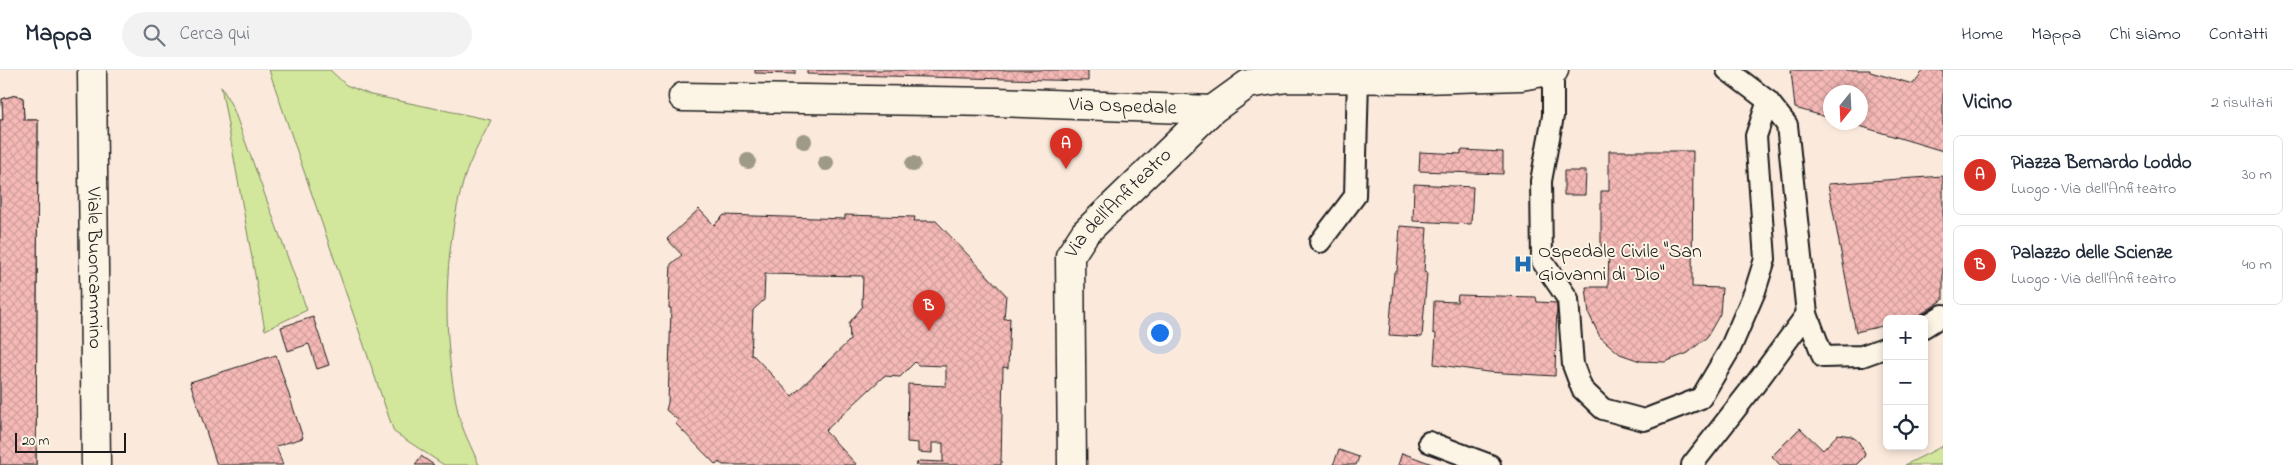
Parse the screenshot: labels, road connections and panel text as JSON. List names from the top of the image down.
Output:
{
  "streets": {
    "street": ["Via Ospedale", "Via dell'Anfiteatro", "Viale Buoncammino"]
  },
  "crossings": [
    ["Via Ospedale", "Via dell'Anfiteatro"]
  ],
  "places": {
    "hospital": ["Ospedale Civile \"San Giovanni di Dio\""]
  },
  "scale_bar": "20 m",
  "north": "bottom",
  "page": {
    "header": "Mappa",
    "search": "Cerca qui",
    "nav": [
      "Home",
      "Mappa",
      "Chi siamo",
      "Contatti"
    ],
    "heading": ["Vicino", "2 risultati"],
    "pins": ["A", "B"],
    "list": [
      {
        "mark": "A",
        "name": "Piazza Bernardo Loddo",
        "note": "Luogo · Via dell'Anfiteatro",
        "value": "30 m"
      },
      {
        "mark": "B",
        "name": "Palazzo delle Scienze",
        "note": "Luogo · Via dell'Anfiteatro",
        "value": "40 m"
      }
    ],
    "map_buttons": ["+", "−"],
    "scale": "20 m"
  }
}
